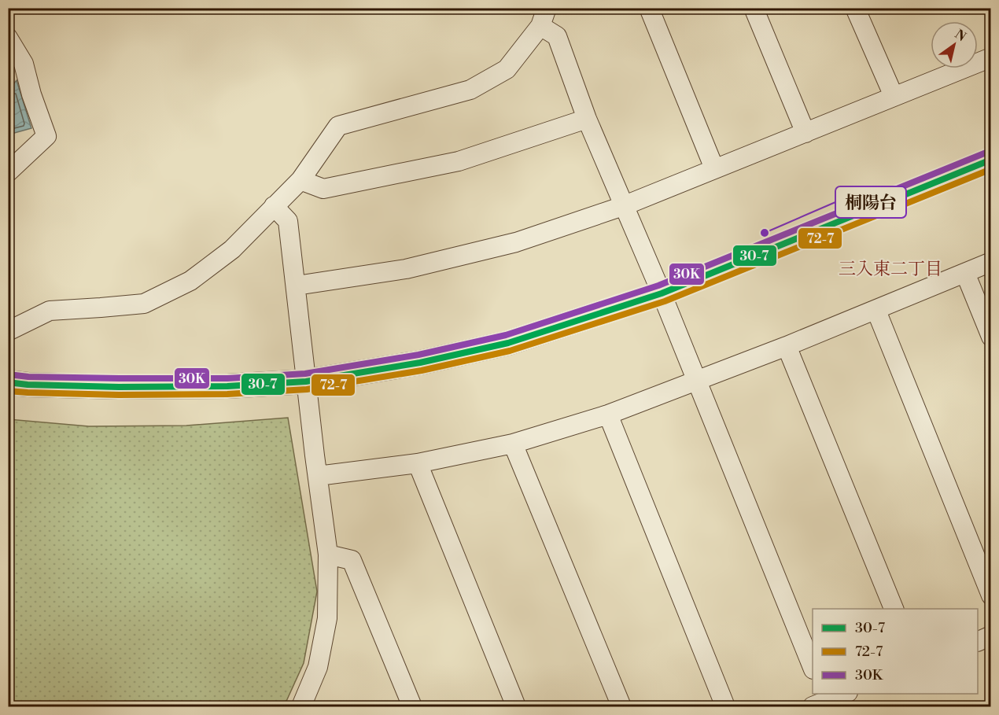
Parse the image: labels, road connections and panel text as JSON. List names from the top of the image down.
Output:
{
  "districts": ["三入東二丁目"],
  "places": ["桐陽台"],
  "lines": ["transit line 30K", "transit line 30-7", "transit line 72-7"],
  "legend": ["30-7", "72-7", "30K"],
  "north": "top right"
}
